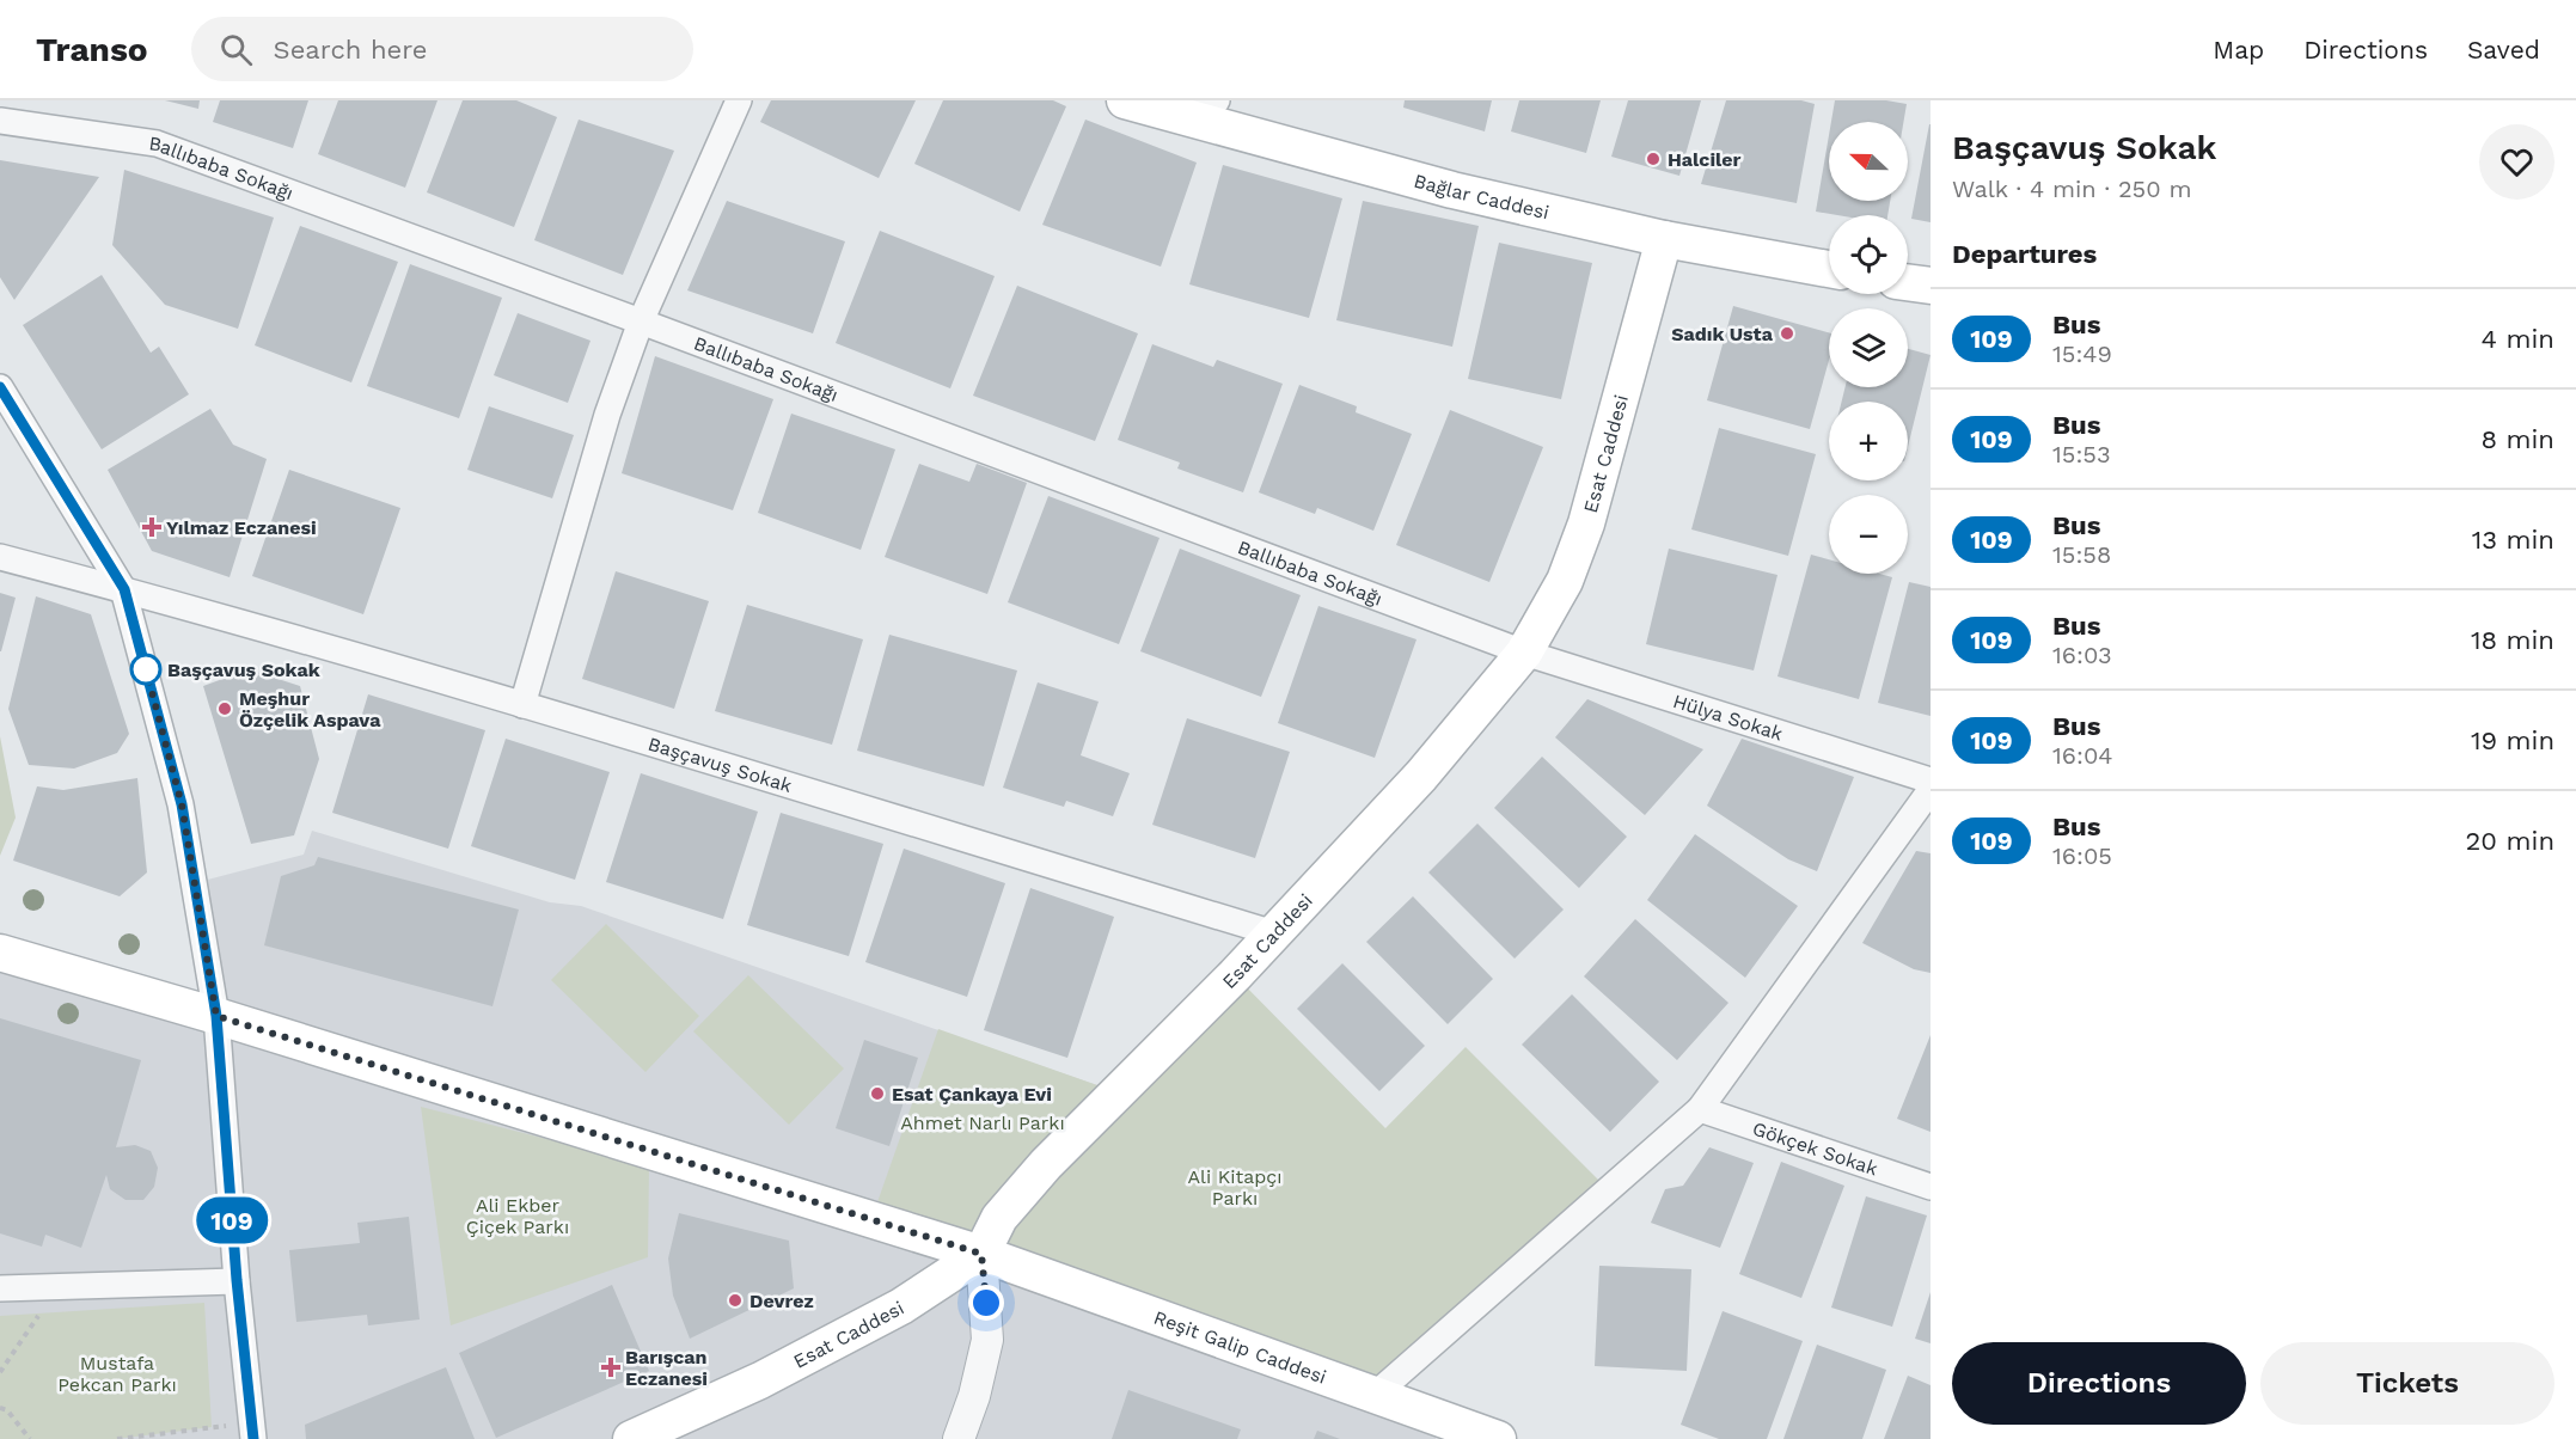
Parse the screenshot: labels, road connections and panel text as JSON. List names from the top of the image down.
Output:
{
  "streets": {
    "main road": ["Bağlar Caddesi", "Esat Caddesi", "Reşit Galip Caddesi"],
    "street": [
      "Ballıbaba Sokağı",
      "Hülya Sokak",
      "Başçavuş Sokak",
      "Gökçek Sokak"
    ]
  },
  "crossings": [
    ["Ballıbaba Sokağı", "Esat Caddesi"],
    ["Ballıbaba Sokağı", "Hülya Sokak"],
    ["Bağlar Caddesi", "Esat Caddesi"],
    ["Esat Caddesi", "Hülya Sokak"],
    ["Esat Caddesi", "Başçavuş Sokak"],
    ["Esat Caddesi", "Reşit Galip Caddesi"]
  ],
  "parks": [
    "Ahmet Narlı Parkı",
    "Ali Kitapçı Parkı",
    "Ali Ekber Çiçek Parkı",
    "Mustafa Pekcan Parkı"
  ],
  "places": {
    "other": [
      "Halciler",
      "Sadık Usta",
      "Başçavuş Sokak",
      "Meşhur Özçelik Aspava",
      "Esat Çankaya Evi",
      "Devrez"
    ],
    "health": ["Yılmaz Eczanesi", "Barışcan Eczanesi"]
  },
  "lines": ["bus line 109"],
  "north": "left",
  "page": {
    "header": "Transo",
    "search": "Search here",
    "nav": ["Map", "Directions", "Saved"],
    "on_map": "109",
    "heading": [
      ["Başçavuş Sokak", "Walk · 4 min · 250 m"],
      "Departures"
    ],
    "map_buttons": ["+", "−"],
    "list": [
      {
        "mark": "109",
        "name": "Bus",
        "note": "15:49",
        "value": "4 min"
      },
      {
        "mark": "109",
        "name": "Bus",
        "note": "15:53",
        "value": "8 min"
      },
      {
        "mark": "109",
        "name": "Bus",
        "note": "15:58",
        "value": "13 min"
      },
      {
        "mark": "109",
        "name": "Bus",
        "note": "16:03",
        "value": "18 min"
      },
      {
        "mark": "109",
        "name": "Bus",
        "note": "16:04",
        "value": "19 min"
      },
      {
        "mark": "109",
        "name": "Bus",
        "note": "16:05",
        "value": "20 min"
      }
    ],
    "buttons": ["Directions", "Tickets"]
  }
}
